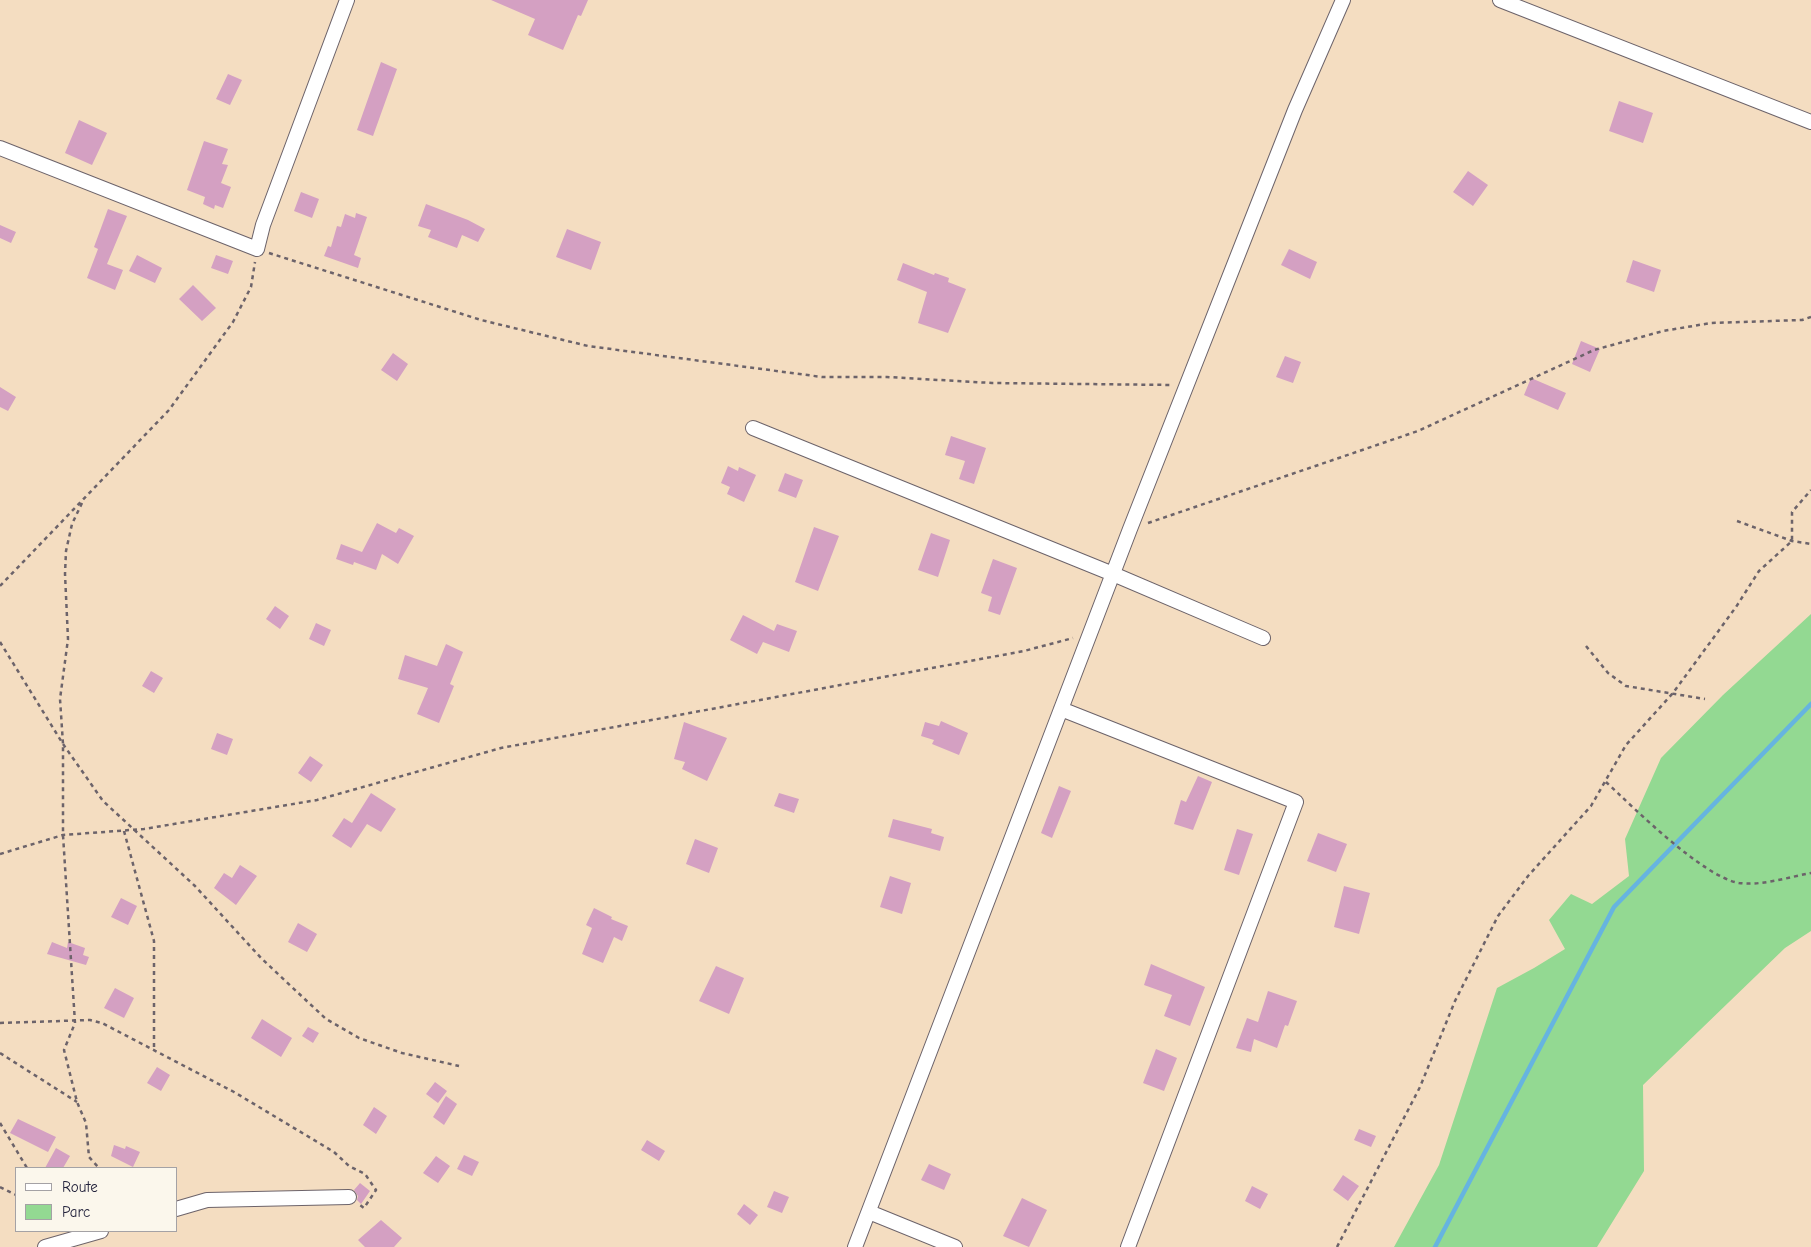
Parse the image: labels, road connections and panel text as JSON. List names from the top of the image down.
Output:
{
  "legend": ["Route", "Parc"]
}
